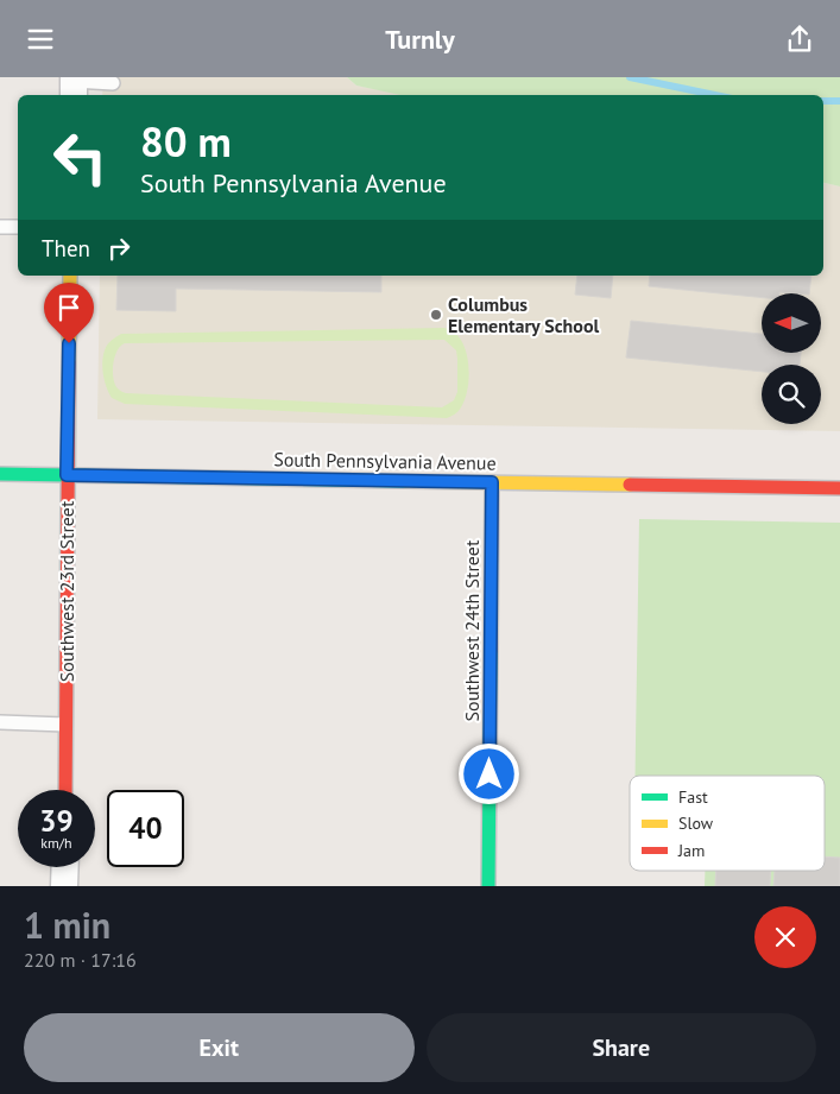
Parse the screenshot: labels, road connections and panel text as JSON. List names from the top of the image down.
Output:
{
  "streets": {
    "street": ["South Pennsylvania Avenue", "Southwest 23rd Street", "Southwest 24th Street"]
  },
  "crossings": [
    ["South Pennsylvania Avenue", "Southwest 23rd Street"],
    ["South Pennsylvania Avenue", "Southwest 24th Street"]
  ],
  "places": ["Columbus Elementary School"],
  "legend": ["Fast", "Slow", "Jam"],
  "north": "left",
  "page": {
    "header": "Turnly",
    "turn": ["80 m", "South Pennsylvania Avenue"],
    "then": "Then",
    "speed": "39 km/h",
    "limit": "40",
    "heading": ["1 min", "220 m · 17:16"],
    "buttons": ["Exit", "Share"]
  }
}
